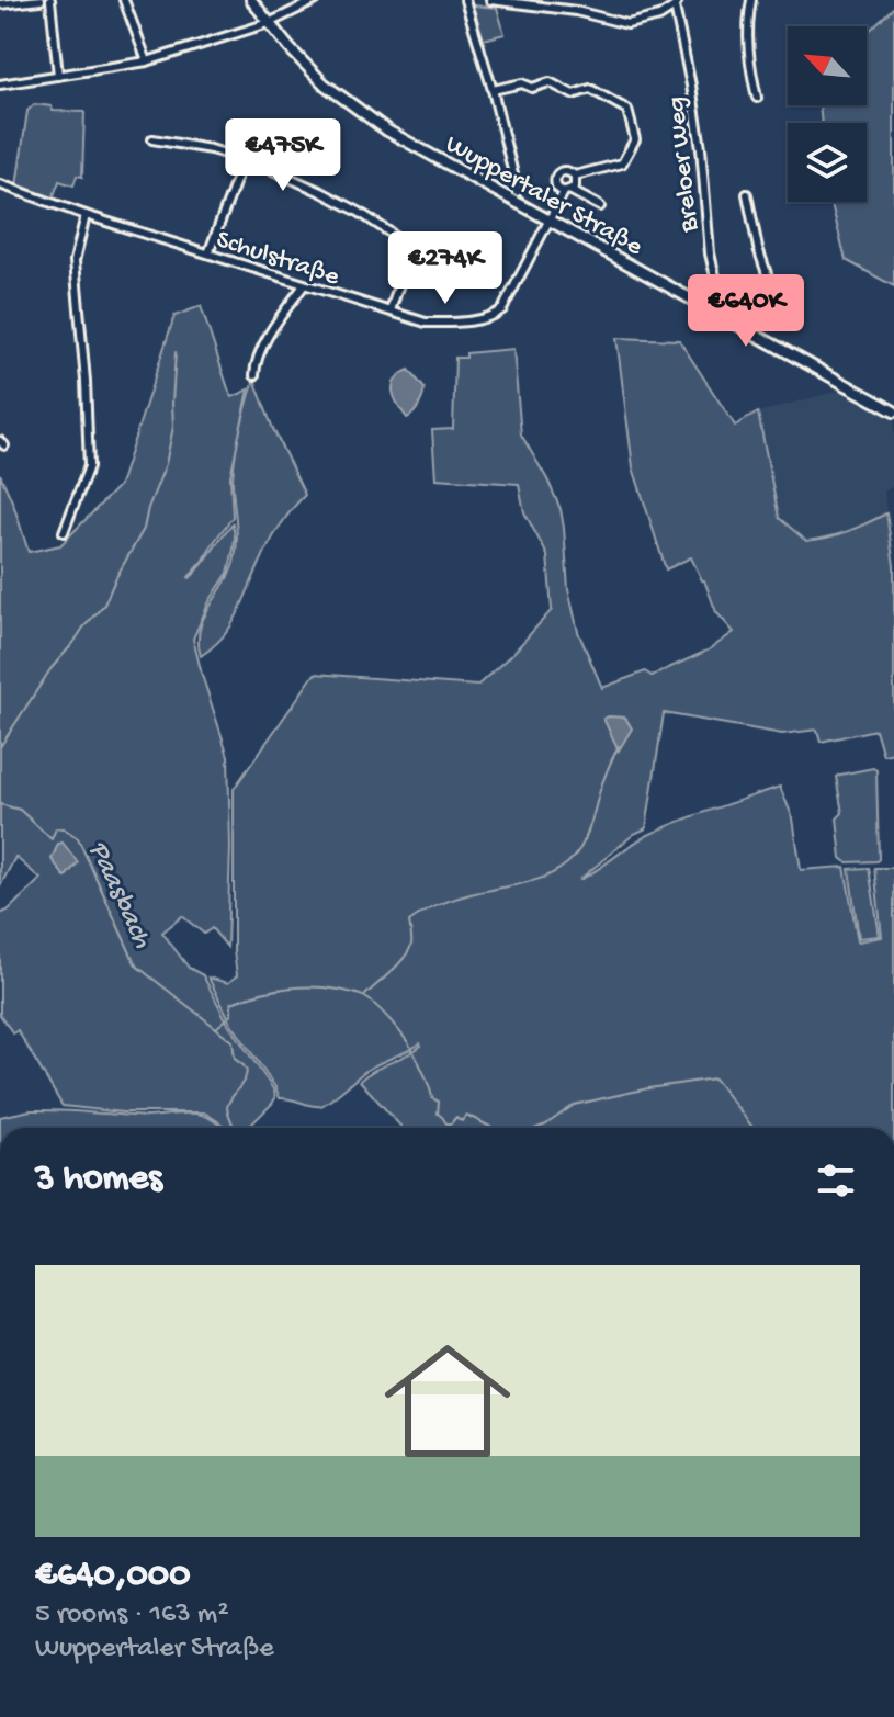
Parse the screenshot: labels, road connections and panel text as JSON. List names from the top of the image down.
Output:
{
  "streets": {
    "main road": ["Wuppertaler Straße"],
    "street": ["Breloer Weg", "Schulstraße"]
  },
  "crossings": [
    ["Breloer Weg", "Wuppertaler Straße"],
    ["Wuppertaler Straße", "Schulstraße"]
  ],
  "water": ["Paasbach"],
  "north": "top left",
  "page": {
    "price": ["€475K", "€274K", "€640K"],
    "heading": "3 homes",
    "list": [
      {
        "name": "€640,000",
        "note": "5 rooms · 163 m² · Wuppertaler Straße"
      }
    ]
  }
}
